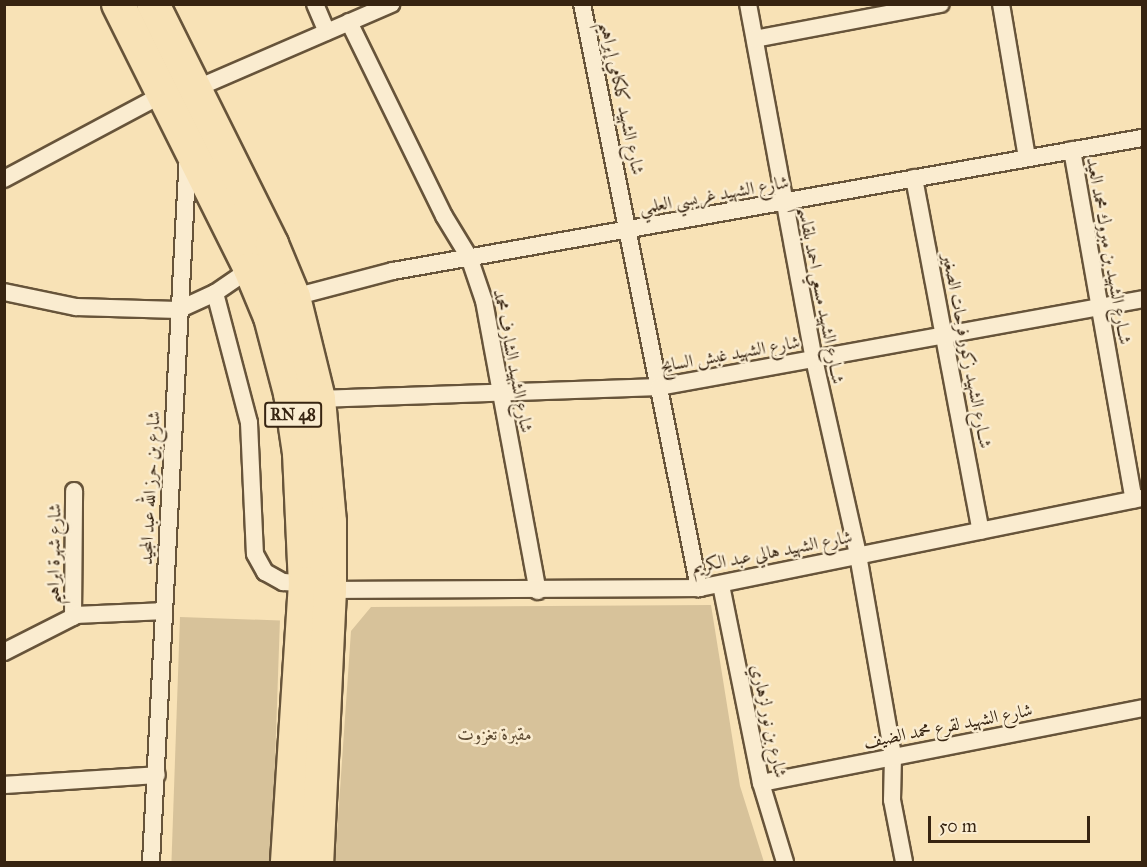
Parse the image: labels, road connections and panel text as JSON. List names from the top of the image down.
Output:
{
  "streets": {
    "highway": ["RN 48"],
    "street": [
      "شارع الشهيد كلكامي إبراهيم",
      "شارع الشهيد غريسي العلمي",
      "شــارع الشهيد بن مبروك محمد العيد",
      "شــارع الشهيد مسعي احمد بلقاسم",
      "شــارع الشهيد زكور فرحات الصغير",
      "شارع الشهيد غبش السايح",
      "شارع الشهيد الشارف محمد",
      "شارع بن حرز الله عبد المجيد",
      "شارع الشهيد هالي عبد الكريم",
      "شارع شهرة ابراهيم",
      "شارع بن نور لزهاري",
      "شارع الشهيد لقرع محمد الضيف"
    ]
  },
  "crossings": [
    ["شارع الشهيد كلكامي إبراهيم", "شارع الشهيد غريسي العلمي"],
    ["شارع الشهيد كلكامي إبراهيم", "شارع الشهيد غبش السايح"],
    ["شارع الشهيد كلكامي إبراهيم", "شارع الشهيد هالي عبد الكريم"],
    ["شارع الشهيد غريسي العلمي", "شــارع الشهيد بن مبروك محمد العيد"],
    ["شارع الشهيد غريسي العلمي", "شــارع الشهيد مسعي احمد بلقاسم"],
    ["شارع الشهيد غريسي العلمي", "شــارع الشهيد زكور فرحات الصغير"],
    ["شارع الشهيد غريسي العلمي", "شارع الشهيد الشارف محمد"],
    ["شارع الشهيد غريسي العلمي", "RN 48"],
    ["شــارع الشهيد بن مبروك محمد العيد", "شارع الشهيد غبش السايح"],
    ["شــارع الشهيد بن مبروك محمد العيد", "شارع الشهيد هالي عبد الكريم"],
    ["شــارع الشهيد مسعي احمد بلقاسم", "شارع الشهيد غبش السايح"],
    ["شــارع الشهيد مسعي احمد بلقاسم", "شارع الشهيد هالي عبد الكريم"],
    ["شــارع الشهيد مسعي احمد بلقاسم", "شارع الشهيد لقرع محمد الضيف"],
    ["شــارع الشهيد زكور فرحات الصغير", "شارع الشهيد غبش السايح"],
    ["شــارع الشهيد زكور فرحات الصغير", "شارع الشهيد هالي عبد الكريم"],
    ["شارع الشهيد غبش السايح", "شارع الشهيد الشارف محمد"],
    ["شارع الشهيد غبش السايح", "RN 48"],
    ["شارع الشهيد الشارف محمد", "شارع الشهيد هالي عبد الكريم"],
    ["RN 48", "شارع بن حرز الله عبد المجيد"],
    ["RN 48", "شارع الشهيد هالي عبد الكريم"],
    ["شارع الشهيد هالي عبد الكريم", "شارع بن نور لزهاري"],
    ["شارع بن نور لزهاري", "شارع الشهيد لقرع محمد الضيف"]
  ],
  "parks": ["مقبرة تغزوت"],
  "scale_bar": "50 m"
}
